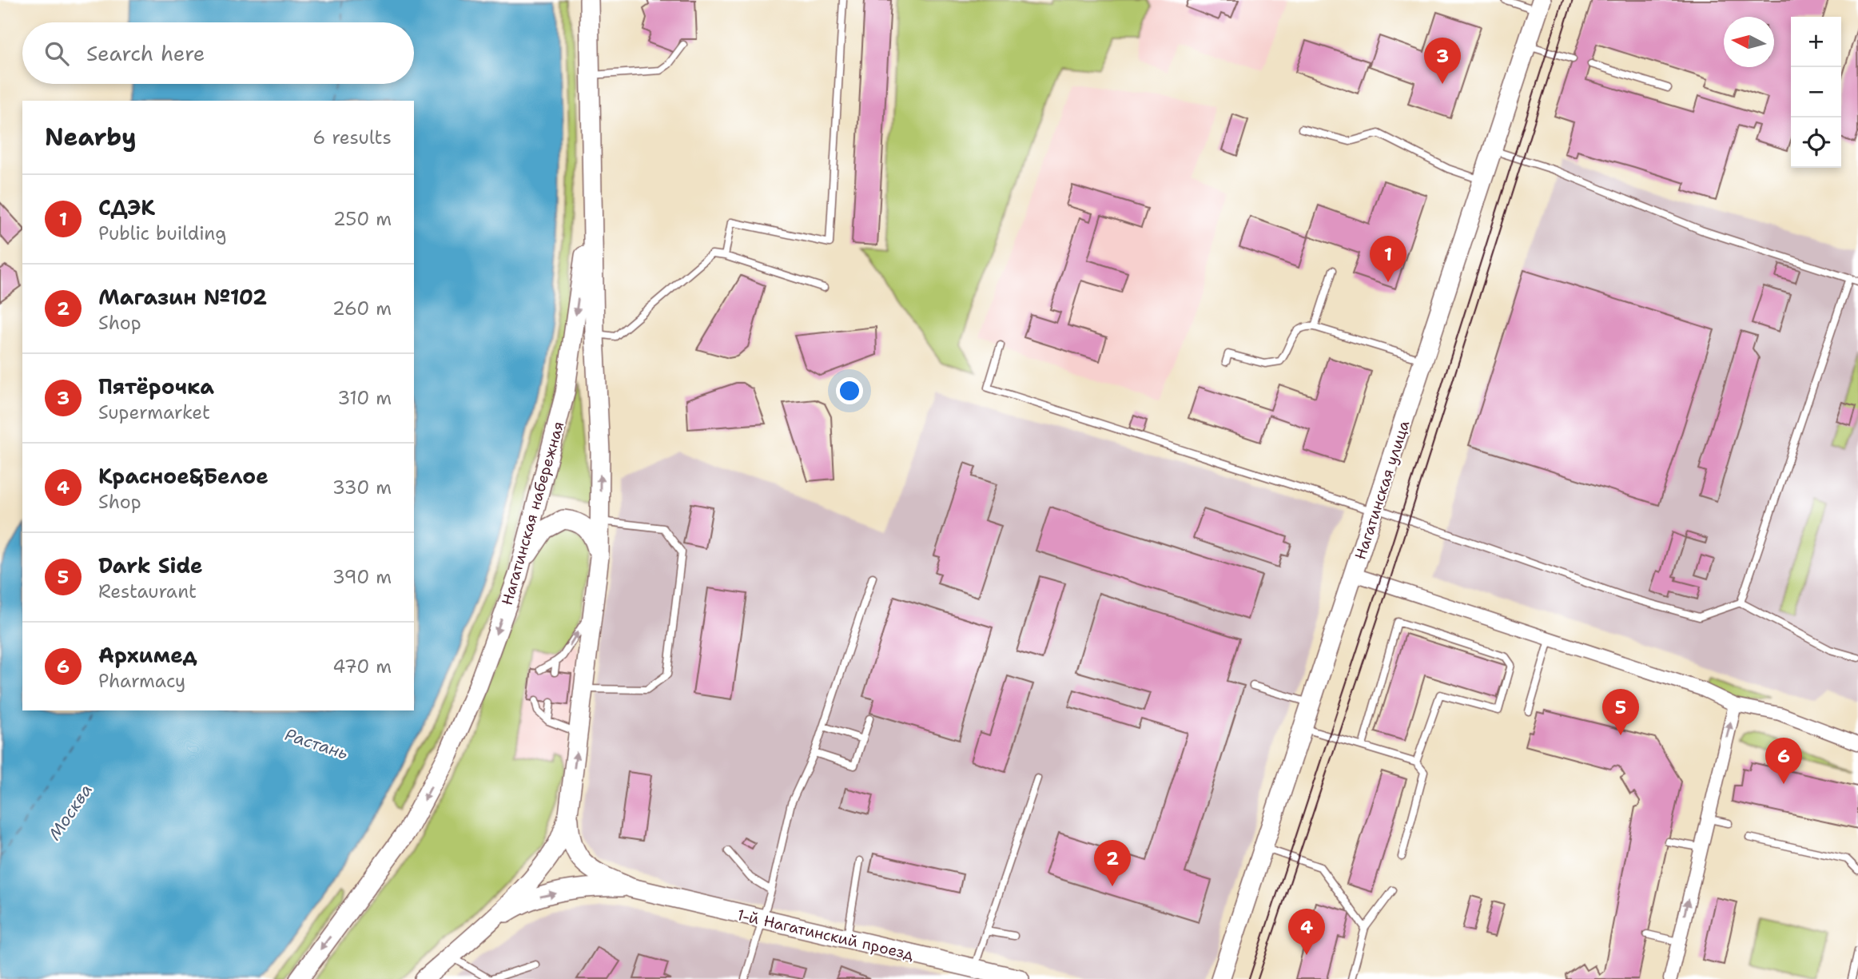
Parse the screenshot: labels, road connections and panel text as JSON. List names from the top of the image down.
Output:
{
  "streets": {
    "main road": ["Нагатинская улица", "Нагатинская набережная", "1-й Нагатинский проезд"]
  },
  "water": ["Растань", "Москва"],
  "north": "left",
  "page": {
    "map_buttons": ["+", "−"],
    "search": "Search here",
    "pins": [
      "3",
      "1",
      "5",
      "6",
      "2",
      "4"
    ],
    "heading": ["Nearby", "6 results"],
    "list": [
      {
        "mark": "1",
        "name": "СДЭК",
        "note": "Public building",
        "value": "250 m"
      },
      {
        "mark": "2",
        "name": "Магазин №102",
        "note": "Shop",
        "value": "260 m"
      },
      {
        "mark": "3",
        "name": "Пятёрочка",
        "note": "Supermarket",
        "value": "310 m"
      },
      {
        "mark": "4",
        "name": "Красное&Белое",
        "note": "Shop",
        "value": "330 m"
      },
      {
        "mark": "5",
        "name": "Dark Side",
        "note": "Restaurant",
        "value": "390 m"
      },
      {
        "mark": "6",
        "name": "Архимед",
        "note": "Pharmacy",
        "value": "470 m"
      }
    ]
  }
}
